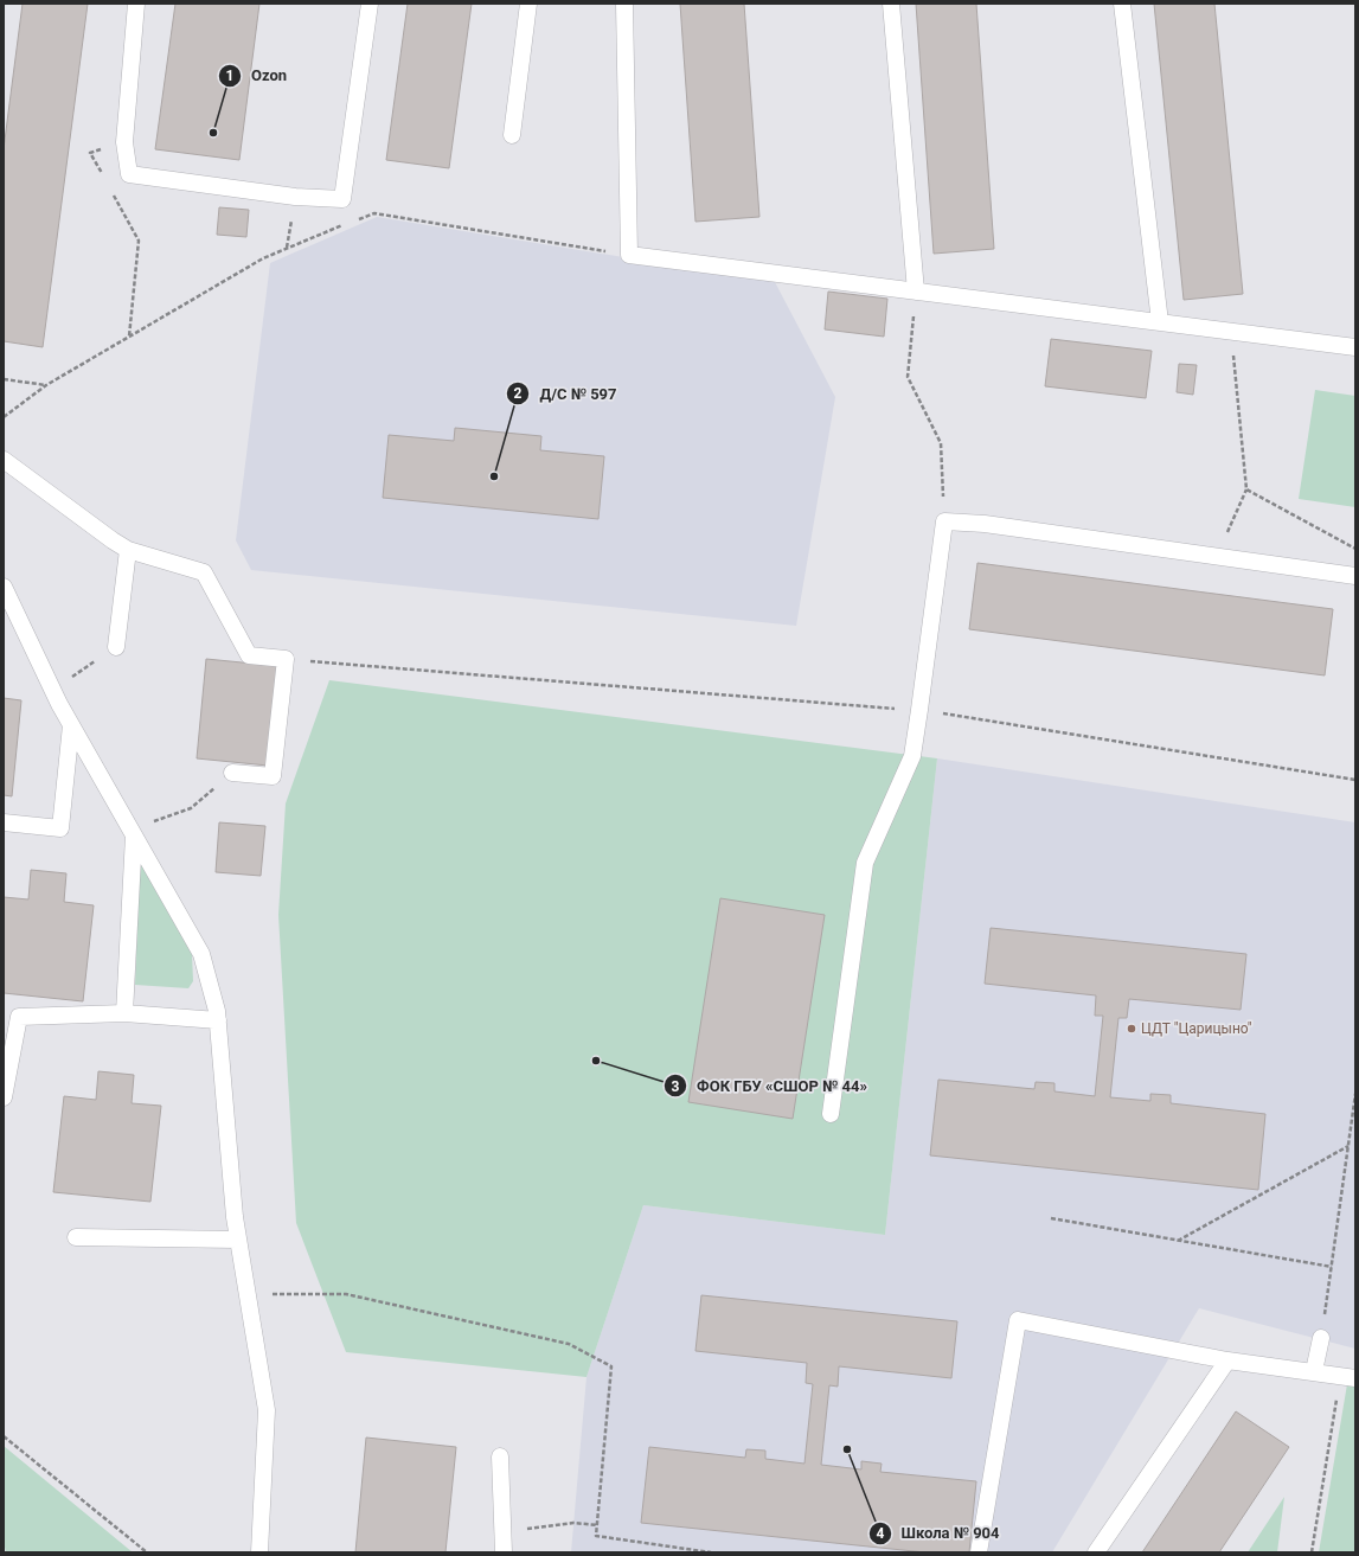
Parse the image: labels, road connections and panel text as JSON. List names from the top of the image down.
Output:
{
  "places": [
    "Ozon",
    "Д/C № 597",
    "ЦДТ \"Царицыно\"",
    "ФОК ГБУ «СШОР № 44»",
    "Школа № 904"
  ]
}
